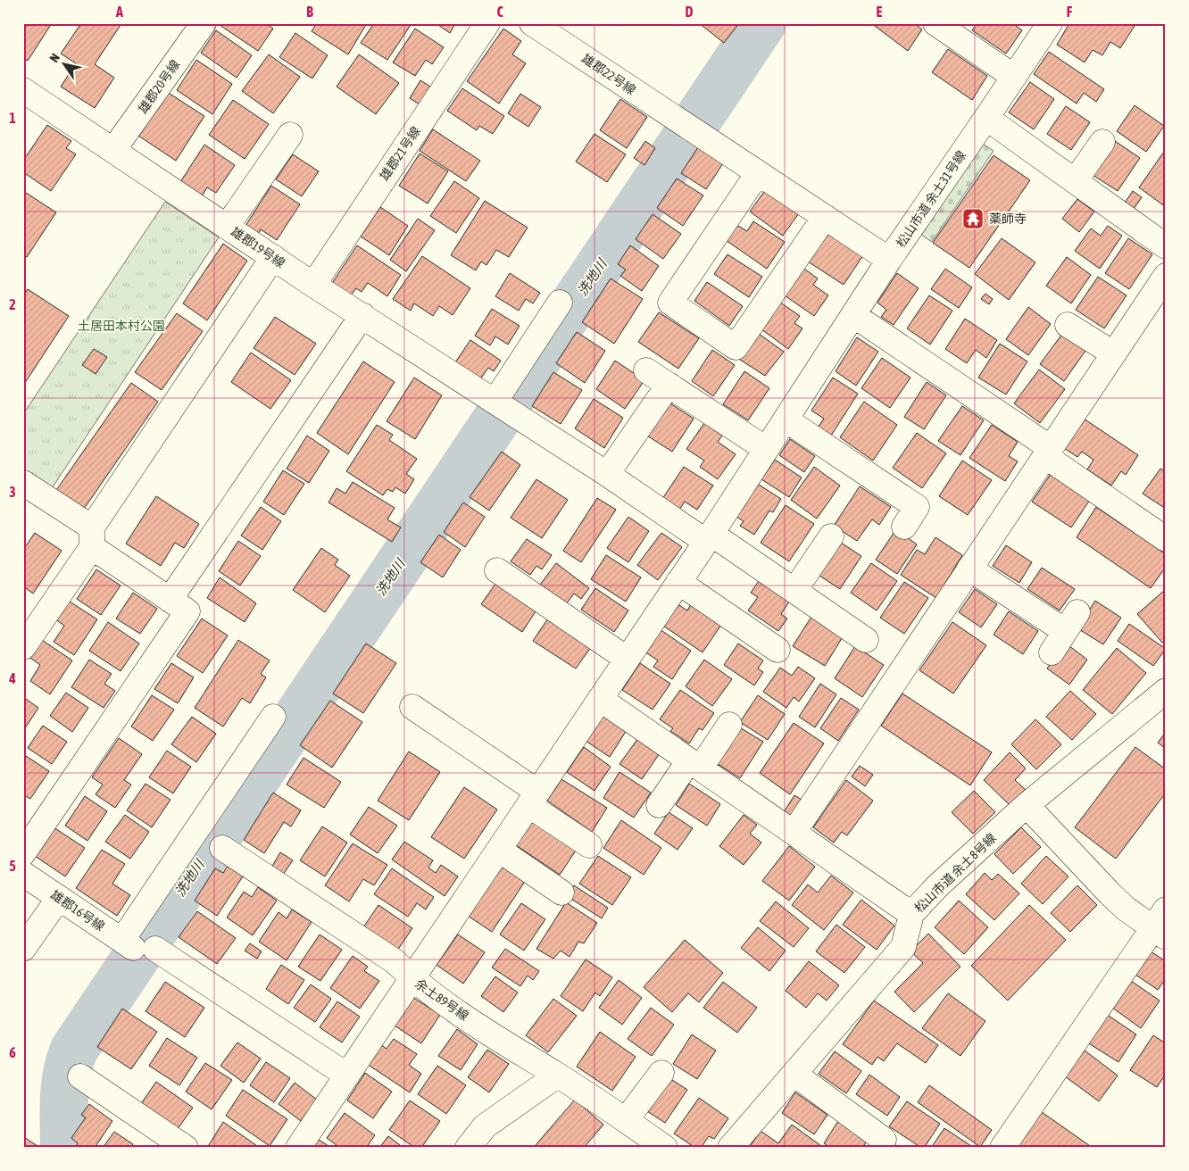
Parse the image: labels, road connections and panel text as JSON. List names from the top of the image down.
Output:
{
  "streets": {
    "street": [
      "雄郡22号線",
      "雄郡20号線",
      "雄郡21号線",
      "松山市道 余土31号線",
      "雄郡19号線",
      "松山市道 余土8号線",
      "雄郡16号線",
      "余土89号線"
    ]
  },
  "crossings": [
    ["雄郡22号線", "松山市道 余土31号線"],
    ["雄郡20号線", "雄郡19号線"],
    ["雄郡21号線", "雄郡19号線"]
  ],
  "water": ["洗地川"],
  "parks": ["土居田本村公園"],
  "places": {
    "temple": ["薬師寺"]
  },
  "north": "top left",
  "grid": {
    "columns": [
      "A",
      "B",
      "C",
      "D",
      "E",
      "F"
    ],
    "rows": [
      "1",
      "2",
      "3",
      "4",
      "5",
      "6"
    ]
  }
}
